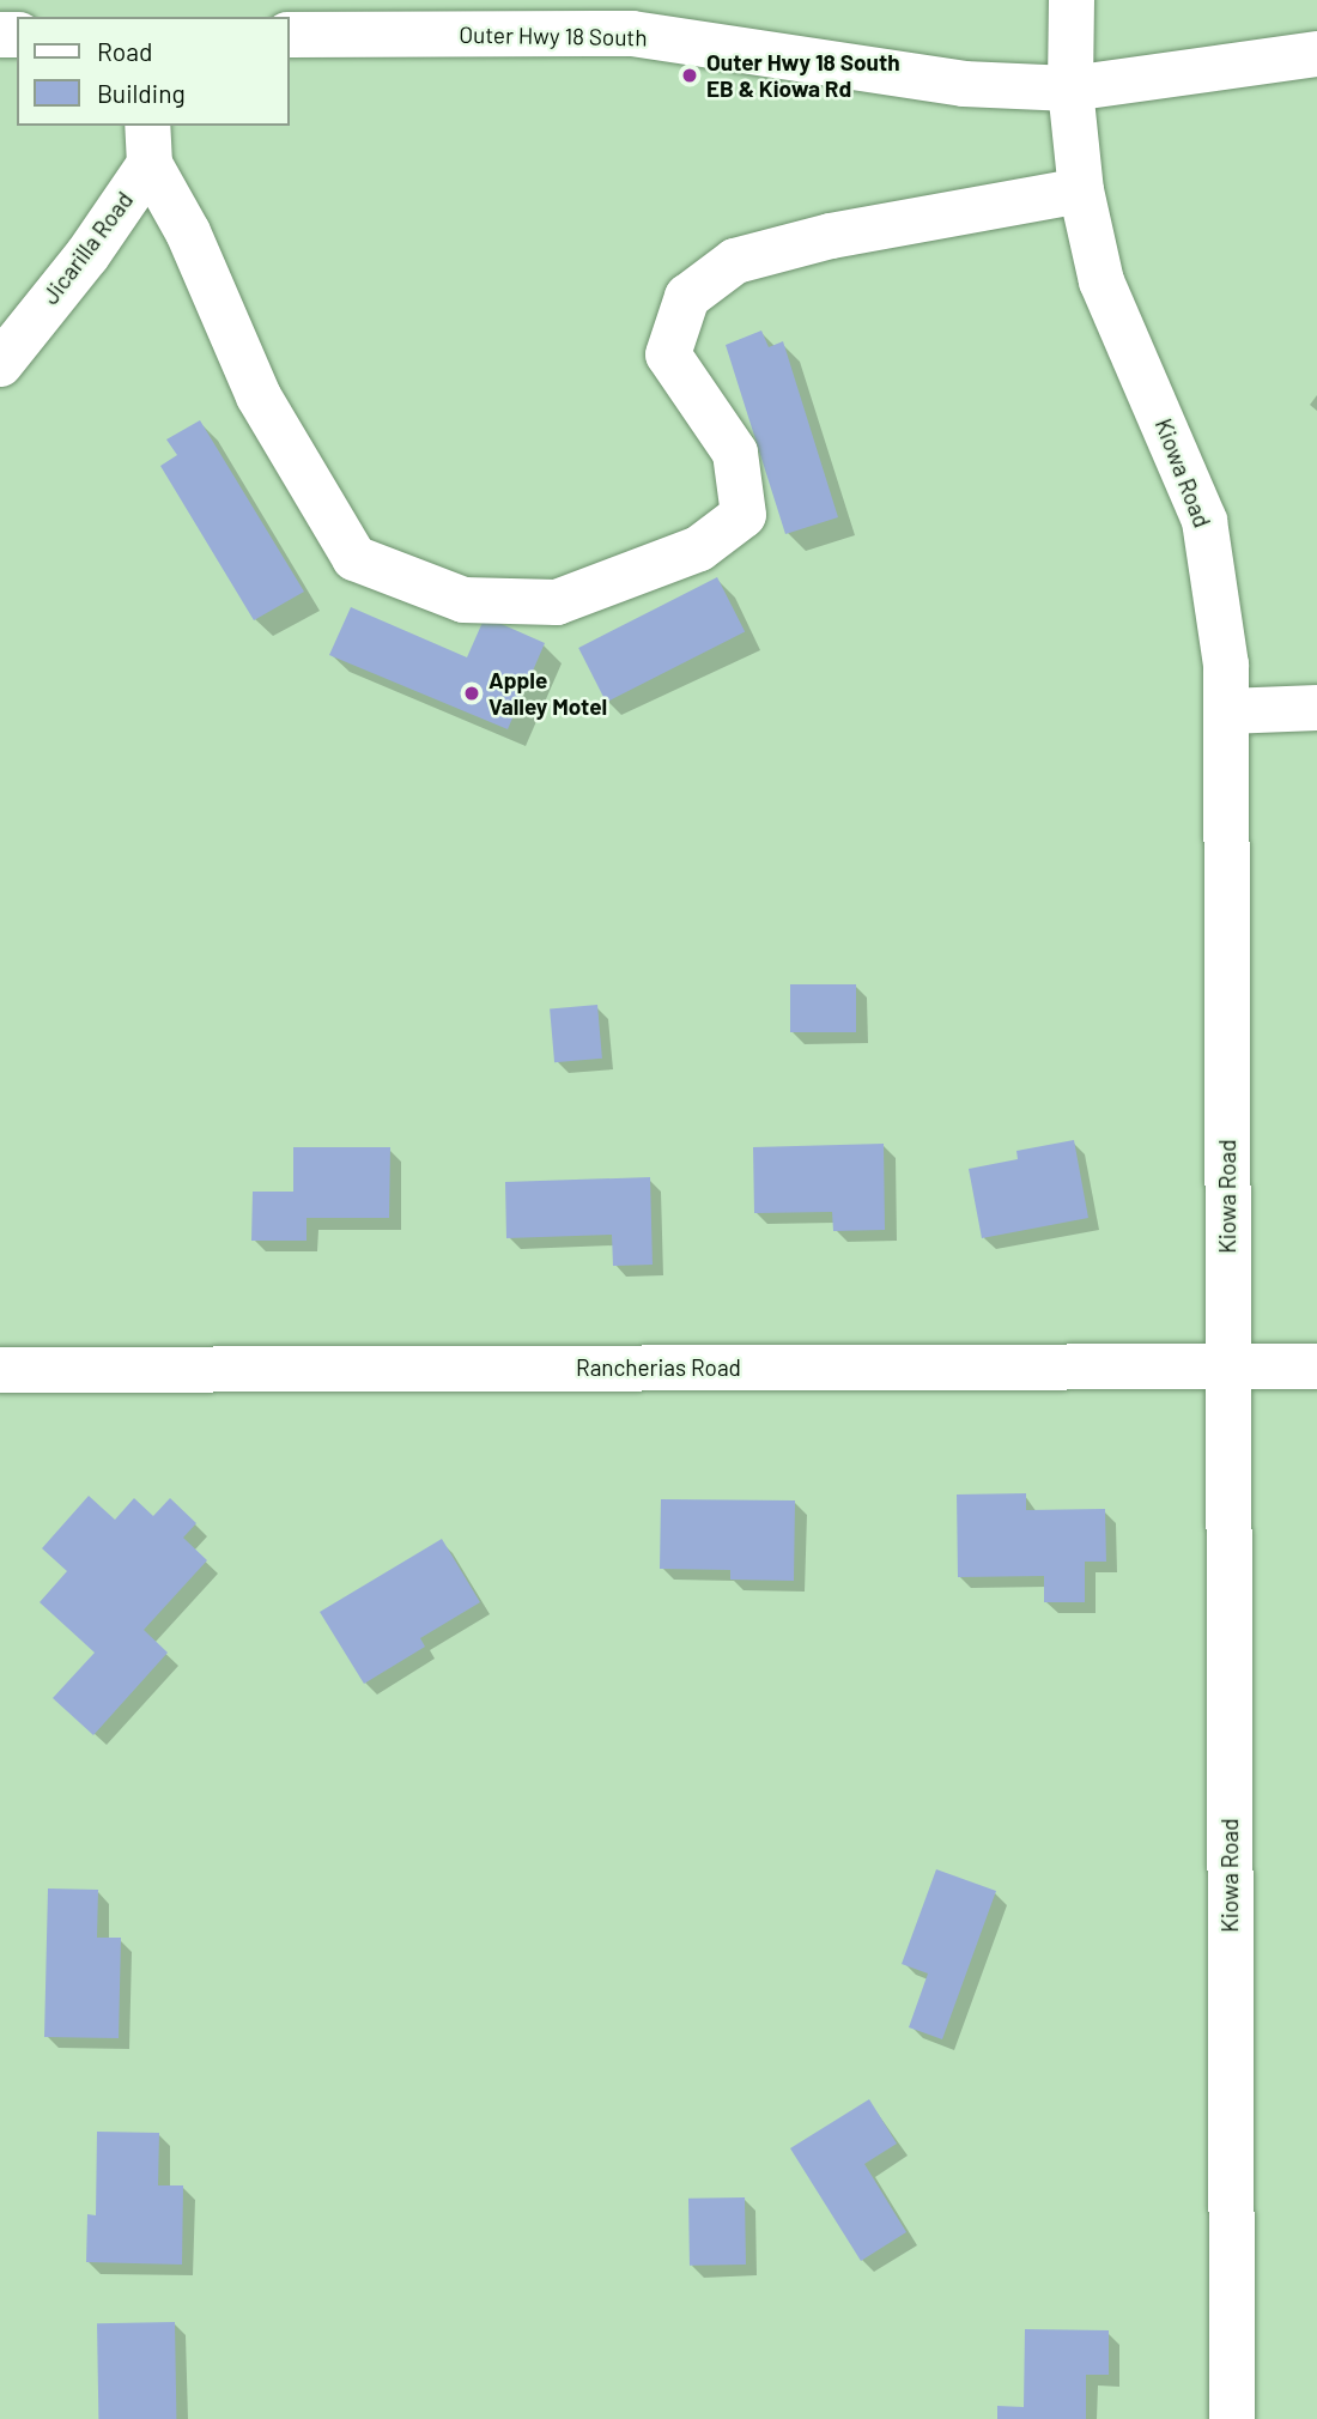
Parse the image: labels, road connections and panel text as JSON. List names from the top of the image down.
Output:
{
  "streets": {
    "street": [
      "Outer Hwy 18 South",
      "Jicarilla Road",
      "Kiowa Road",
      "Rancherias Road"
    ]
  },
  "crossings": [
    ["Outer Hwy 18 South", "Kiowa Road"],
    ["Kiowa Road", "Rancherias Road"]
  ],
  "places": ["Outer Hwy 18 South EB & Kiowa Rd", "Apple Valley Motel"],
  "legend": ["Road", "Building"]
}
